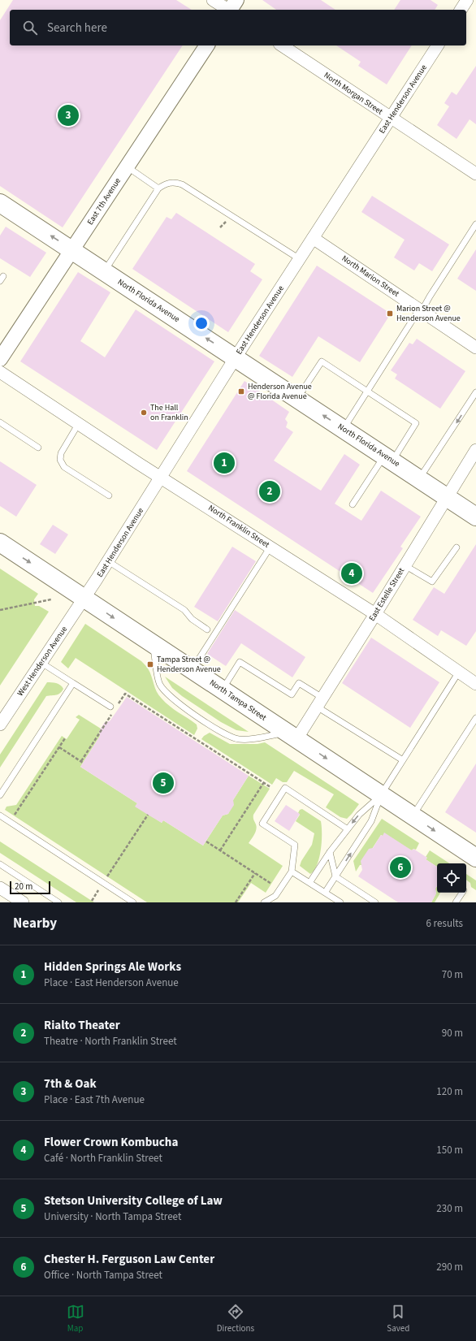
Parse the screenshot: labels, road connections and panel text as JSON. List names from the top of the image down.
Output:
{
  "streets": {
    "main road": ["North Florida Avenue", "North Tampa Street"],
    "street": [
      "North Morgan Street",
      "East Henderson Avenue",
      "East 7th Avenue",
      "North Marion Street",
      "North Franklin Street",
      "East Estelle Street",
      "West Henderson Avenue"
    ]
  },
  "crossings": [
    ["North Morgan Street", "East Henderson Avenue"],
    ["East Henderson Avenue", "North Marion Street"],
    ["East Henderson Avenue", "North Florida Avenue"],
    ["East Henderson Avenue", "North Franklin Street"],
    ["East Henderson Avenue", "West Henderson Avenue"],
    ["East Henderson Avenue", "North Tampa Street"],
    ["East 7th Avenue", "North Florida Avenue"],
    ["North Florida Avenue", "East Estelle Street"],
    ["North Franklin Street", "East Estelle Street"],
    ["East Estelle Street", "North Tampa Street"],
    ["West Henderson Avenue", "North Tampa Street"]
  ],
  "one_way": ["North Florida Avenue", "North Tampa Street"],
  "places": {
    "transit": ["Marion Street @ Henderson Avenue", "Henderson Avenue @ Florida Avenue", "Tampa Street @ Henderson Avenue"],
    "other": ["The Hall on Franklin"]
  },
  "scale_bar": "20 m",
  "page": {
    "search": "Search here",
    "pins": [
      "3",
      "1",
      "2",
      "4",
      "5",
      "6"
    ],
    "scale": "20 m",
    "heading": ["Nearby", "6 results"],
    "list": [
      {
        "mark": "1",
        "name": "Hidden Springs Ale Works",
        "note": "Place · East Henderson Avenue",
        "value": "70 m"
      },
      {
        "mark": "2",
        "name": "Rialto Theater",
        "note": "Theatre · North Franklin Street",
        "value": "90 m"
      },
      {
        "mark": "3",
        "name": "7th & Oak",
        "note": "Place · East 7th Avenue",
        "value": "120 m"
      },
      {
        "mark": "4",
        "name": "Flower Crown Kombucha",
        "note": "Café · North Franklin Street",
        "value": "150 m"
      },
      {
        "mark": "5",
        "name": "Stetson University College of Law",
        "note": "University · North Tampa Street",
        "value": "230 m"
      },
      {
        "mark": "6",
        "name": "Chester H. Ferguson Law Center",
        "note": "Office · North Tampa Street",
        "value": "290 m"
      }
    ],
    "nav": ["Map", "Directions", "Saved"]
  }
}
